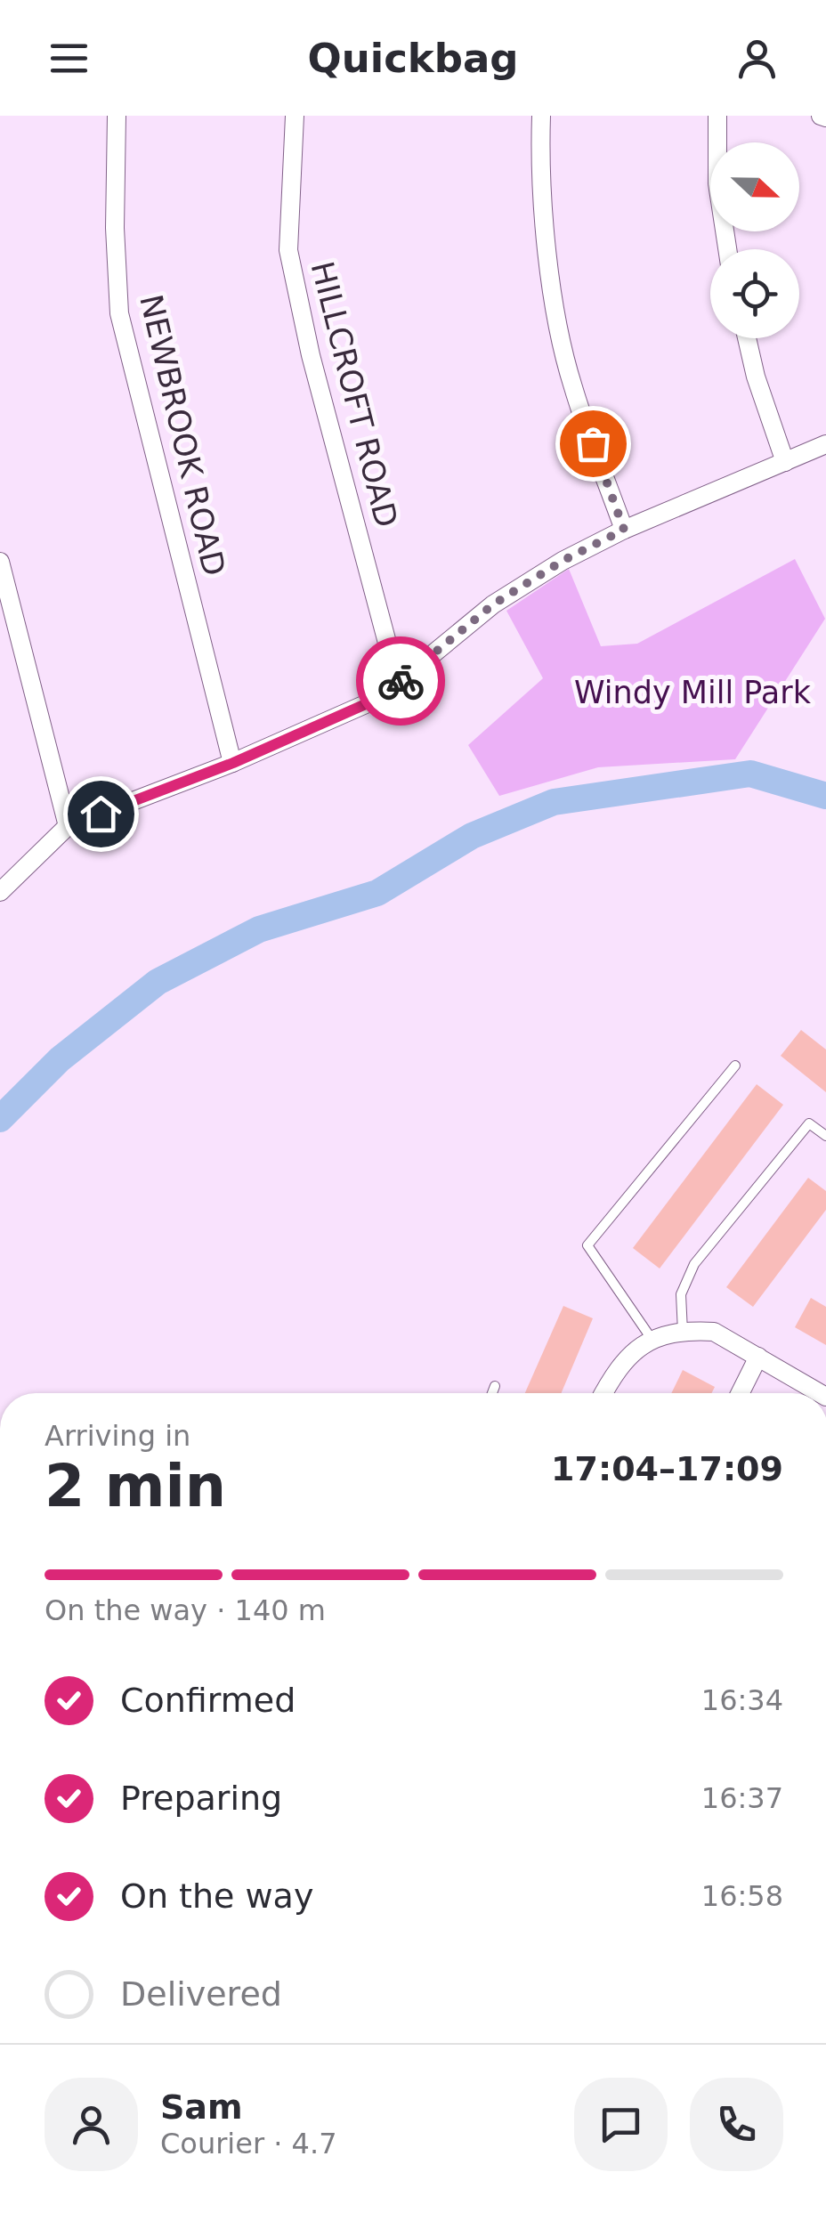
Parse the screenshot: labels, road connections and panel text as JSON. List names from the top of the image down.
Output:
{
  "streets": {
    "street": ["HILLCROFT ROAD", "NEWBROOK ROAD"]
  },
  "parks": ["Windy Mill Park"],
  "north": "right",
  "page": {
    "header": "Quickbag",
    "heading": ["2 min", "Arriving in", "17:04–17:09"],
    "panel": ["Sam", "Courier · 4.7"],
    "bar": "On the way · 140 m",
    "list": [
      ["Confirmed", "16:34"],
      ["Preparing", "16:37"],
      ["On the way", "16:58"],
      "Delivered"
    ]
  }
}
